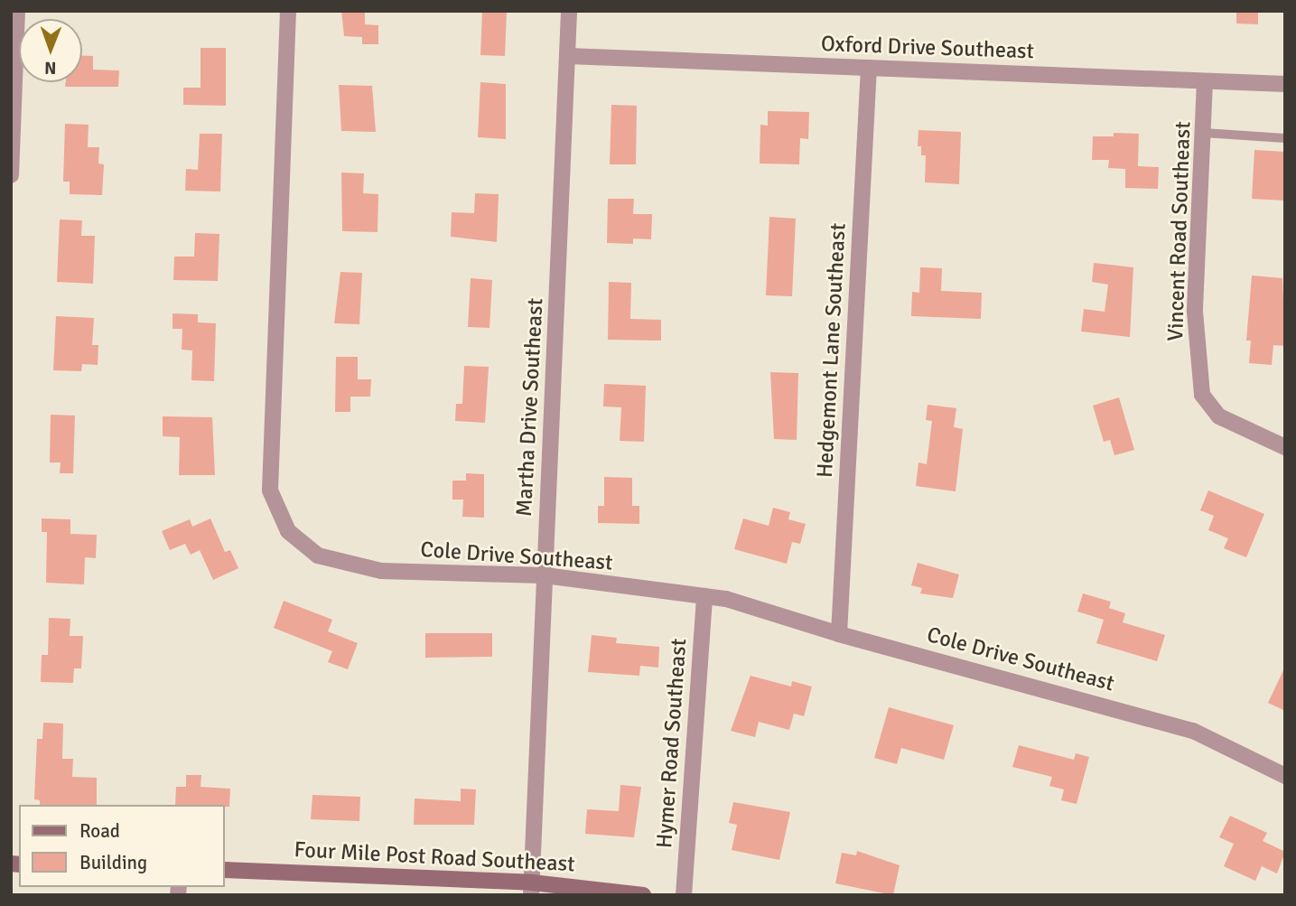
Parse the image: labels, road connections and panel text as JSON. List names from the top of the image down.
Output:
{
  "streets": {
    "main road": ["Four Mile Post Road Southeast"],
    "street": [
      "Oxford Drive Southeast",
      "Vincent Road Southeast",
      "Hedgemont Lane Southeast",
      "Martha Drive Southeast",
      "Cole Drive Southeast",
      "Hymer Road Southeast"
    ]
  },
  "crossings": [
    ["Oxford Drive Southeast", "Vincent Road Southeast"],
    ["Oxford Drive Southeast", "Hedgemont Lane Southeast"],
    ["Oxford Drive Southeast", "Martha Drive Southeast"],
    ["Hedgemont Lane Southeast", "Cole Drive Southeast"],
    ["Martha Drive Southeast", "Cole Drive Southeast"],
    ["Martha Drive Southeast", "Four Mile Post Road Southeast"],
    ["Cole Drive Southeast", "Hymer Road Southeast"]
  ],
  "legend": ["Road", "Building"],
  "north": "bottom"
}
